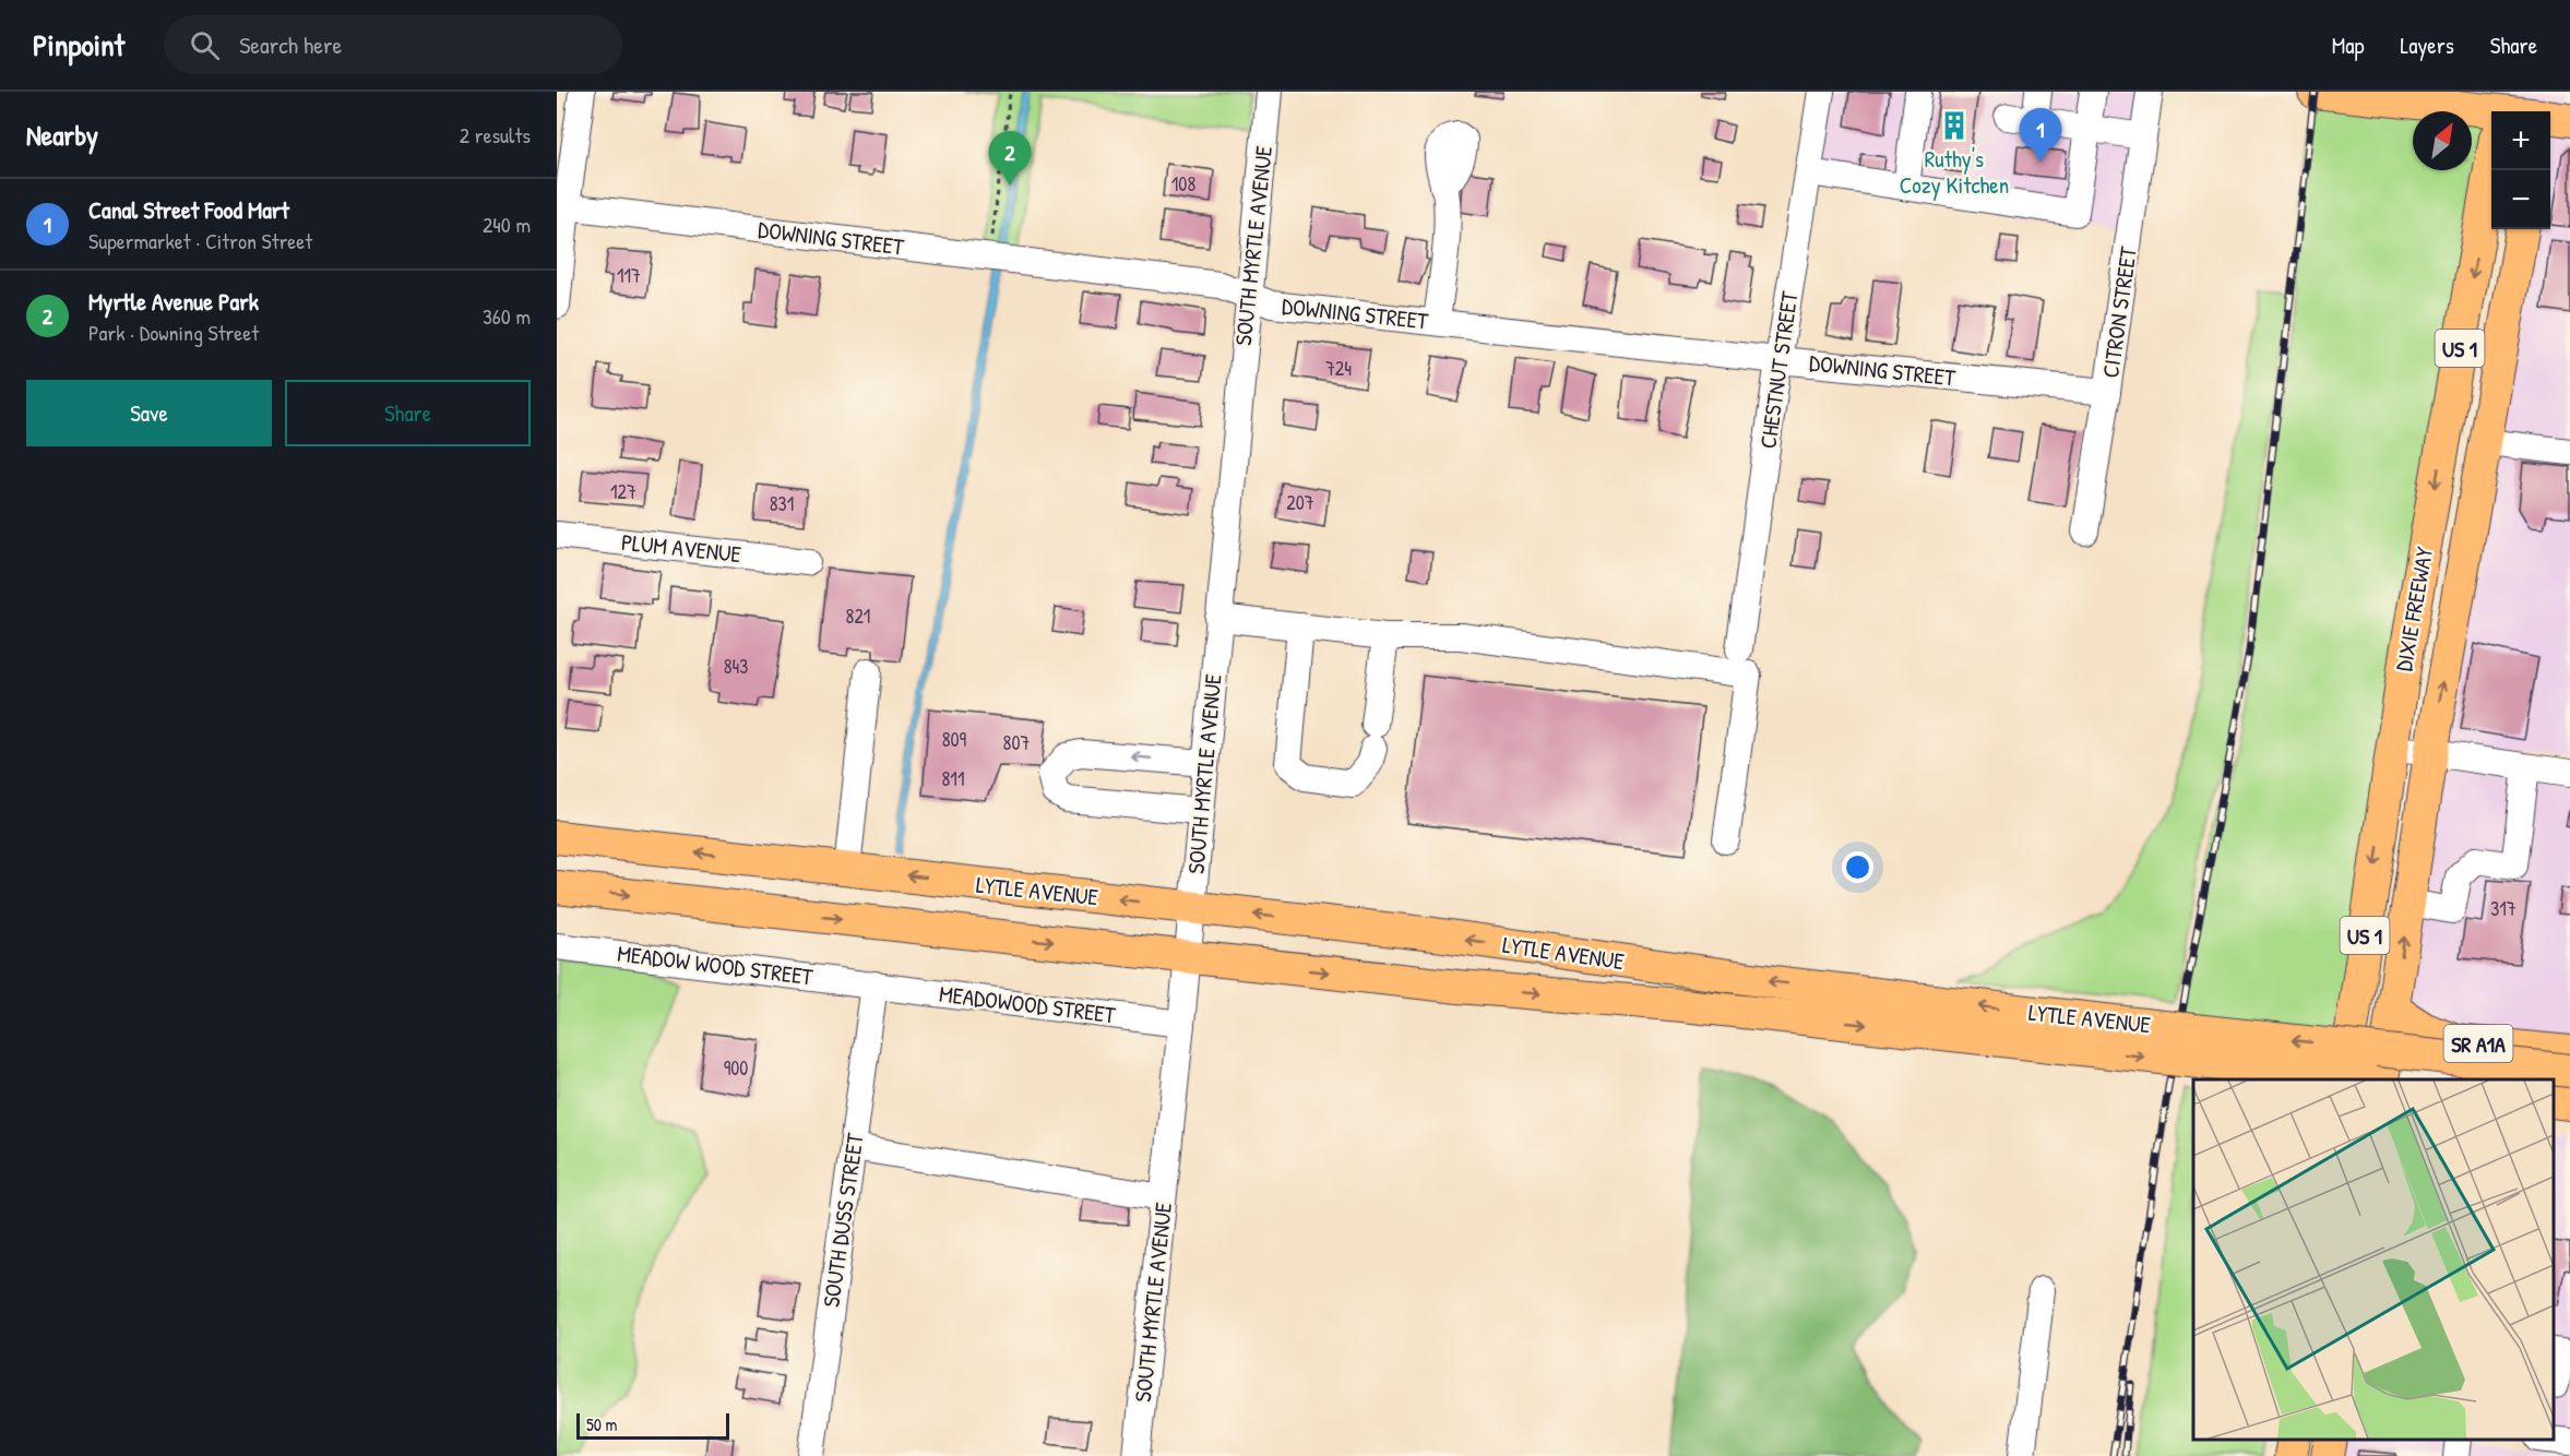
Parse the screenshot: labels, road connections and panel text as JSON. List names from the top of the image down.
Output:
{
  "streets": {
    "main road": [
      "US 1",
      "DIXIE FREEWAY",
      "LYTLE AVENUE",
      "SR A1A"
    ],
    "street": [
      "DOWNING STREET",
      "SOUTH MYRTLE AVENUE",
      "CITRON STREET",
      "CHESTNUT STREET",
      "PLUM AVENUE",
      "MEADOW WOOD STREET",
      "MEADOWOOD STREET",
      "SOUTH DUSS STREET"
    ]
  },
  "crossings": [
    ["DOWNING STREET", "SOUTH MYRTLE AVENUE"],
    ["DOWNING STREET", "CITRON STREET"],
    ["DOWNING STREET", "CHESTNUT STREET"],
    ["SOUTH MYRTLE AVENUE", "LYTLE AVENUE"],
    ["SOUTH MYRTLE AVENUE", "MEADOWOOD STREET"],
    ["DIXIE FREEWAY", "SR A1A"],
    ["MEADOW WOOD STREET", "MEADOWOOD STREET"],
    ["MEADOW WOOD STREET", "SOUTH DUSS STREET"],
    ["MEADOWOOD STREET", "SOUTH DUSS STREET"]
  ],
  "places": {
    "building": ["Ruthy's Cozy Kitchen"]
  },
  "house_numbers": [
    "108",
    "117",
    "724",
    "127",
    "207",
    "831",
    "821",
    "843",
    "809",
    "807",
    "811",
    "317",
    "900"
  ],
  "scale_bar": "50 m",
  "north": "top right",
  "page": {
    "header": "Pinpoint",
    "search": "Search here",
    "nav": ["Map", "Layers", "Share"],
    "heading": ["Nearby", "2 results"],
    "pins": ["1", "2"],
    "map_buttons": ["+", "−"],
    "list": [
      {
        "mark": "1",
        "name": "Canal Street Food Mart",
        "note": "Supermarket · Citron Street",
        "value": "240 m"
      },
      {
        "mark": "2",
        "name": "Myrtle Avenue Park",
        "note": "Park · Downing Street",
        "value": "360 m"
      }
    ],
    "buttons": ["Save", "Share"],
    "scale": "50 m"
  }
}
